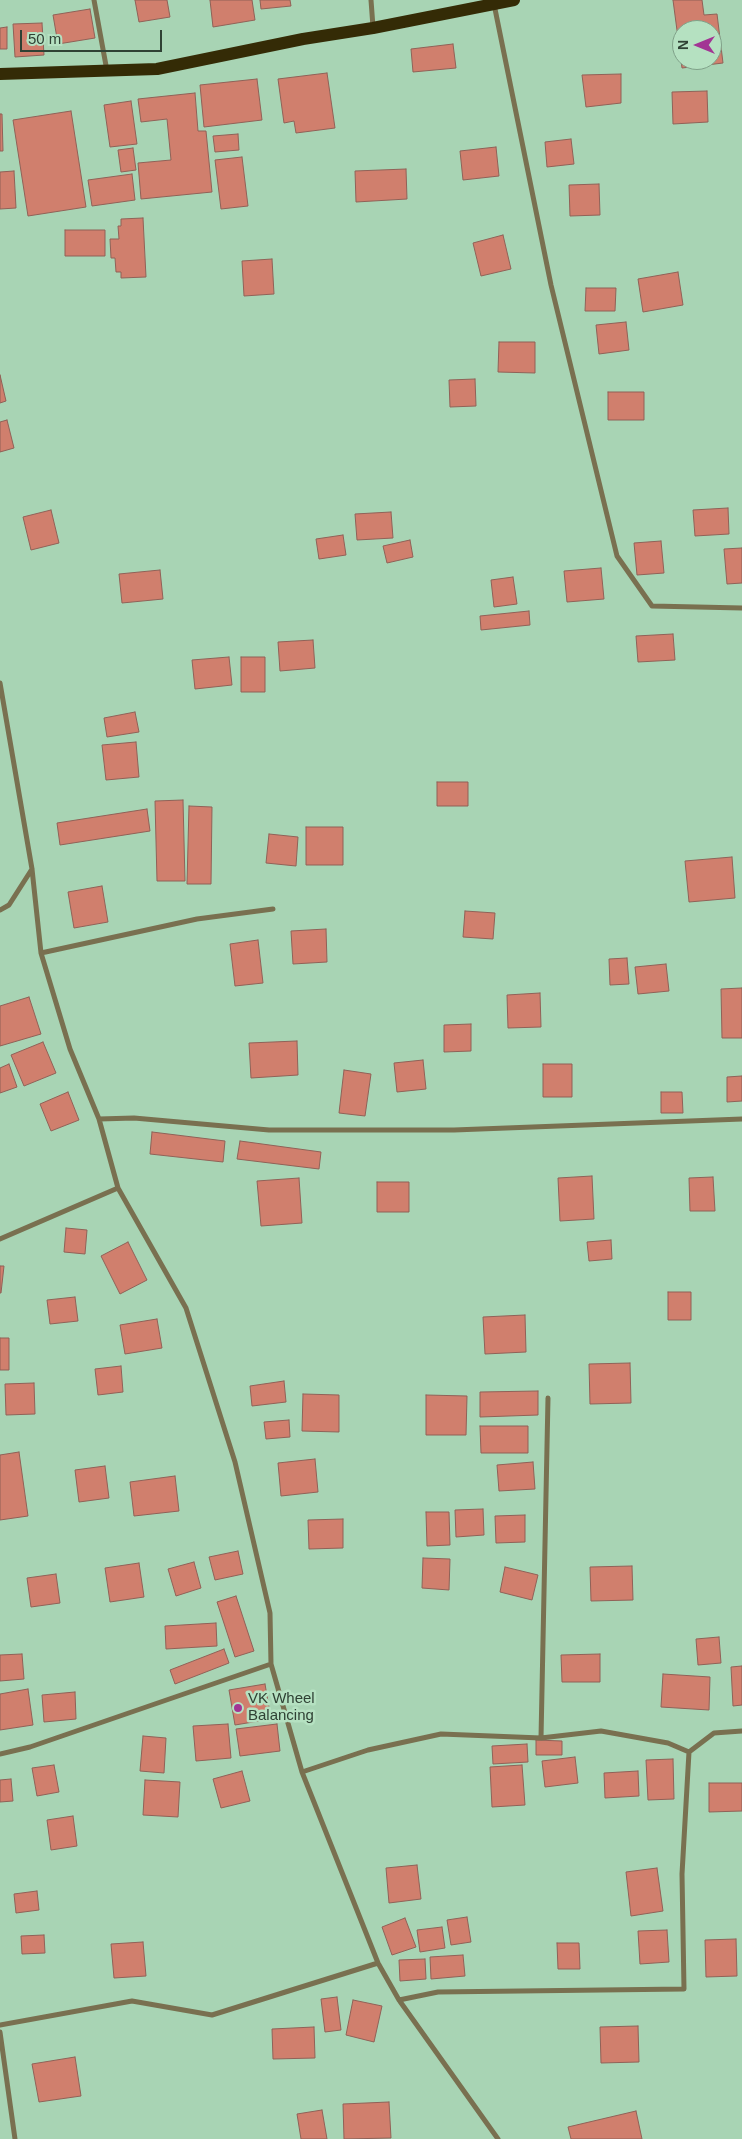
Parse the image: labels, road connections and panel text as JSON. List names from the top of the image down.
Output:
{
  "places": ["VK Wheel Balancing"],
  "scale_bar": "50 m",
  "north": "left"
}
